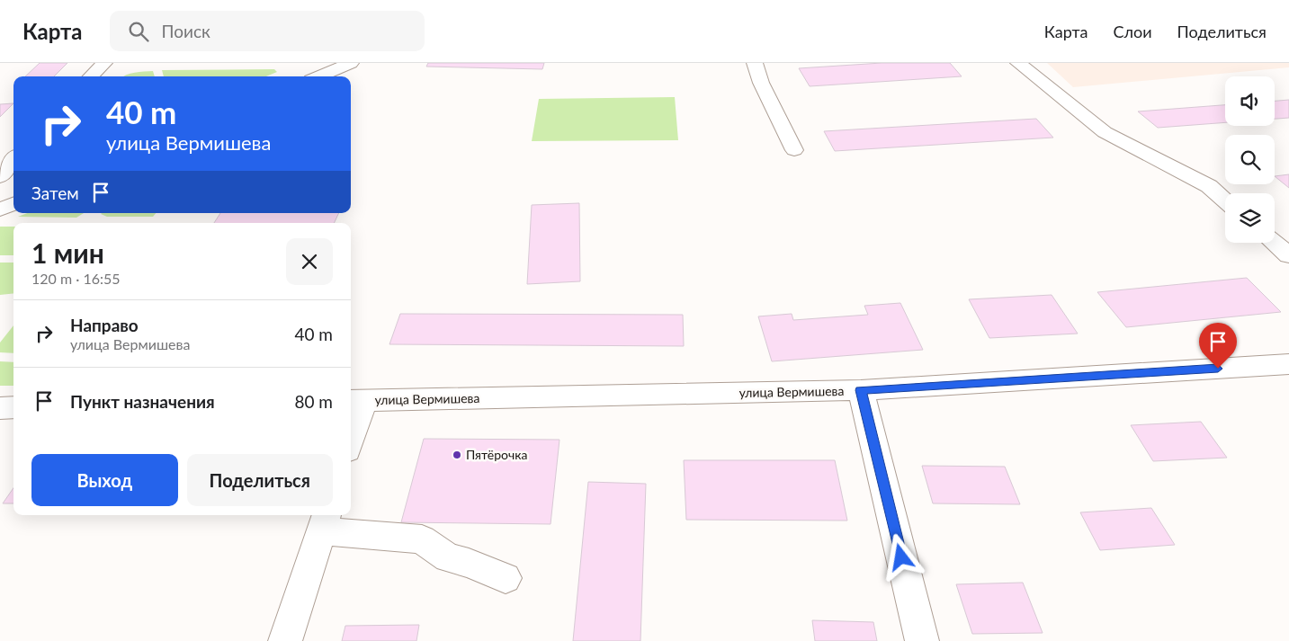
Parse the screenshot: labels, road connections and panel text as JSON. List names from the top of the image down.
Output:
{
  "streets": {
    "street": ["улица Вермишева"]
  },
  "places": ["Пятёрочка"],
  "page": {
    "header": "Карта",
    "search": "Поиск",
    "nav": ["Карта", "Слои", "Поделиться"],
    "turn": ["40 m", "улица Вермишева"],
    "then": "Затем",
    "heading": ["1 мин", "120 m · 16:55"],
    "list": [
      {
        "name": "Направо",
        "note": "улица Вермишева",
        "value": "40 m"
      },
      {
        "name": "Пункт назначения",
        "value": "80 m"
      }
    ],
    "buttons": ["Выход", "Поделиться"]
  }
}
